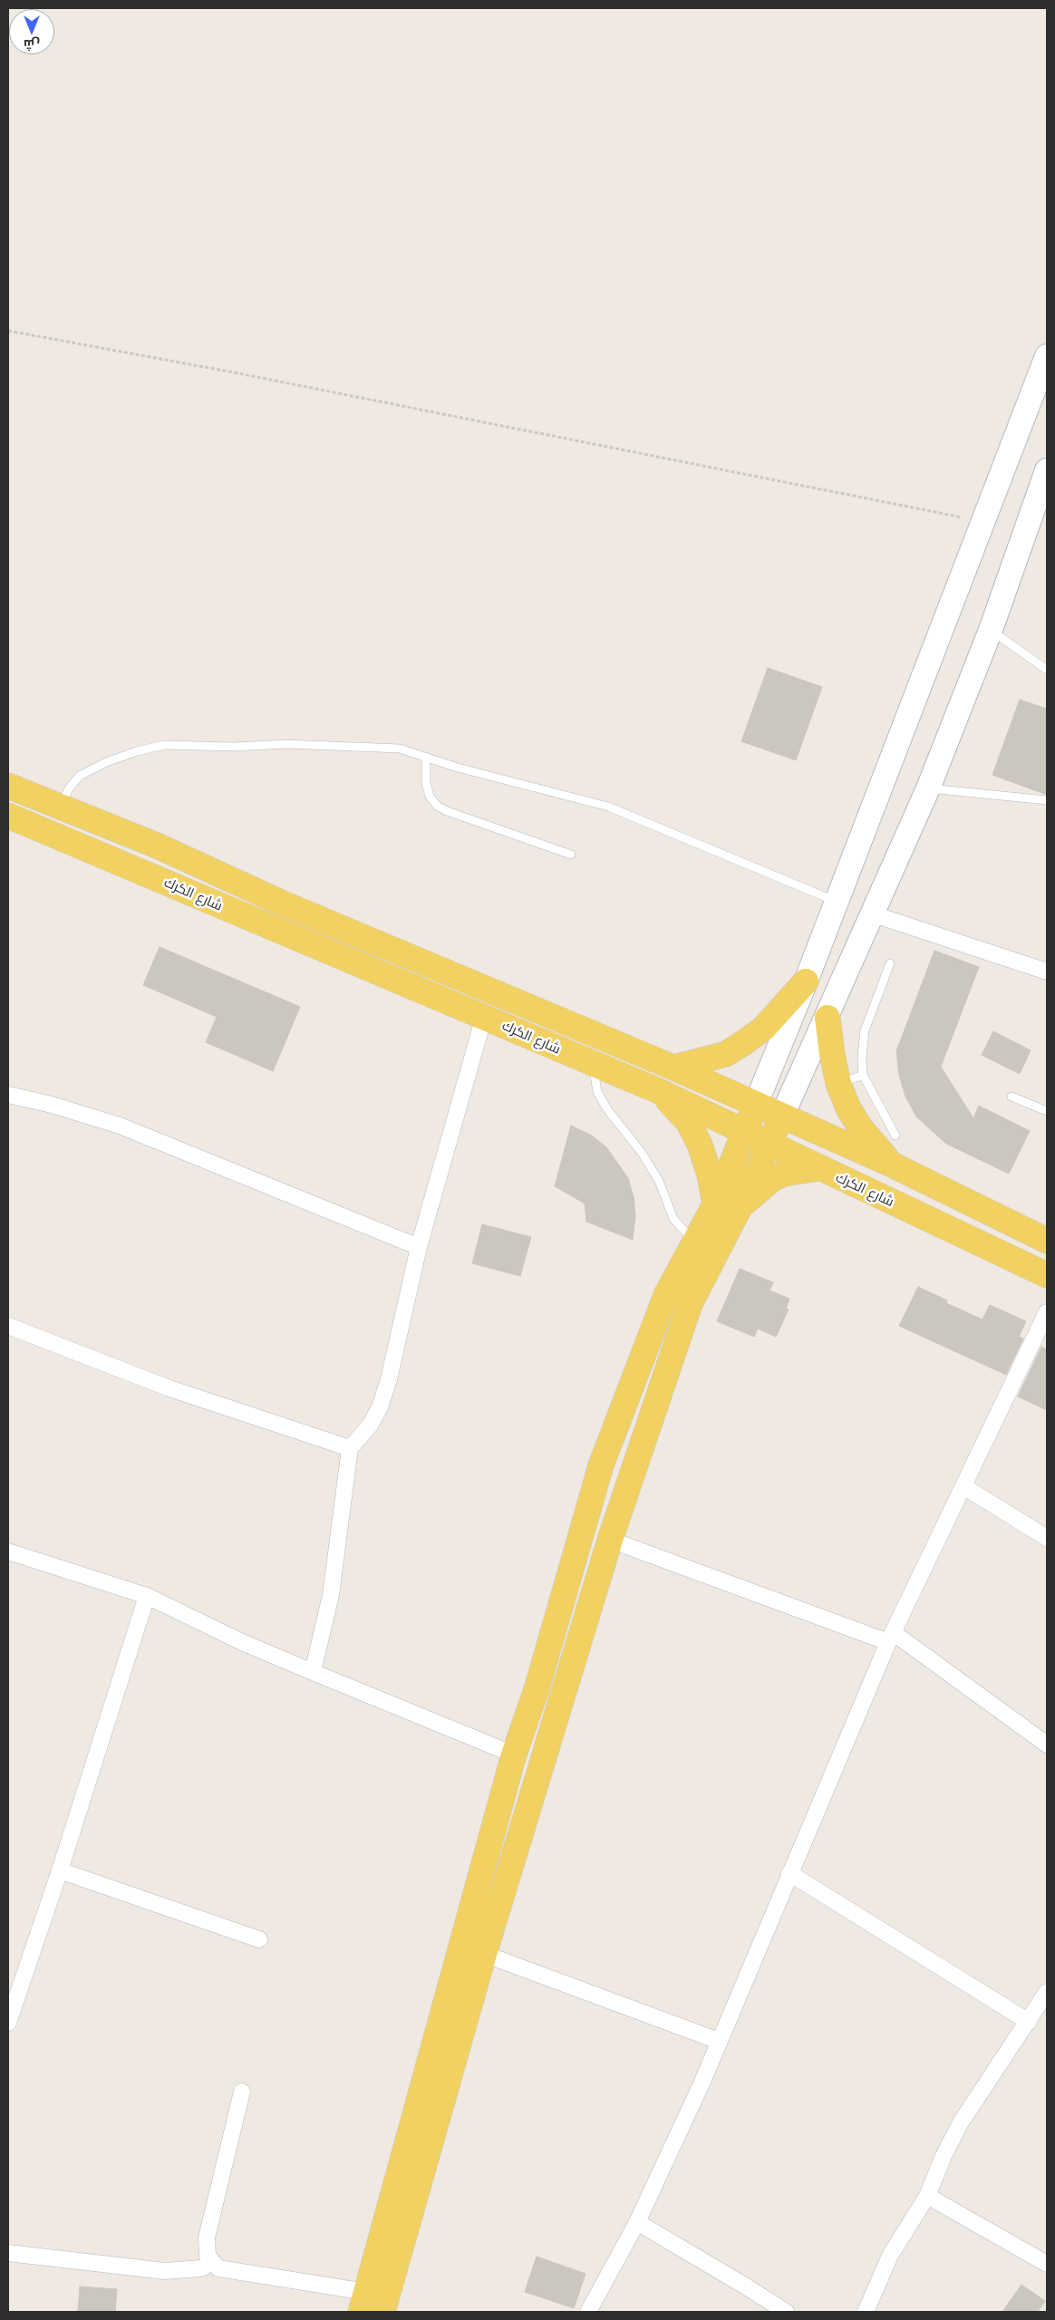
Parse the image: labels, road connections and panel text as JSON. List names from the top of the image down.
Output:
{
  "streets": {
    "main road": ["شارع الكرك"]
  },
  "north": "bottom"
}
